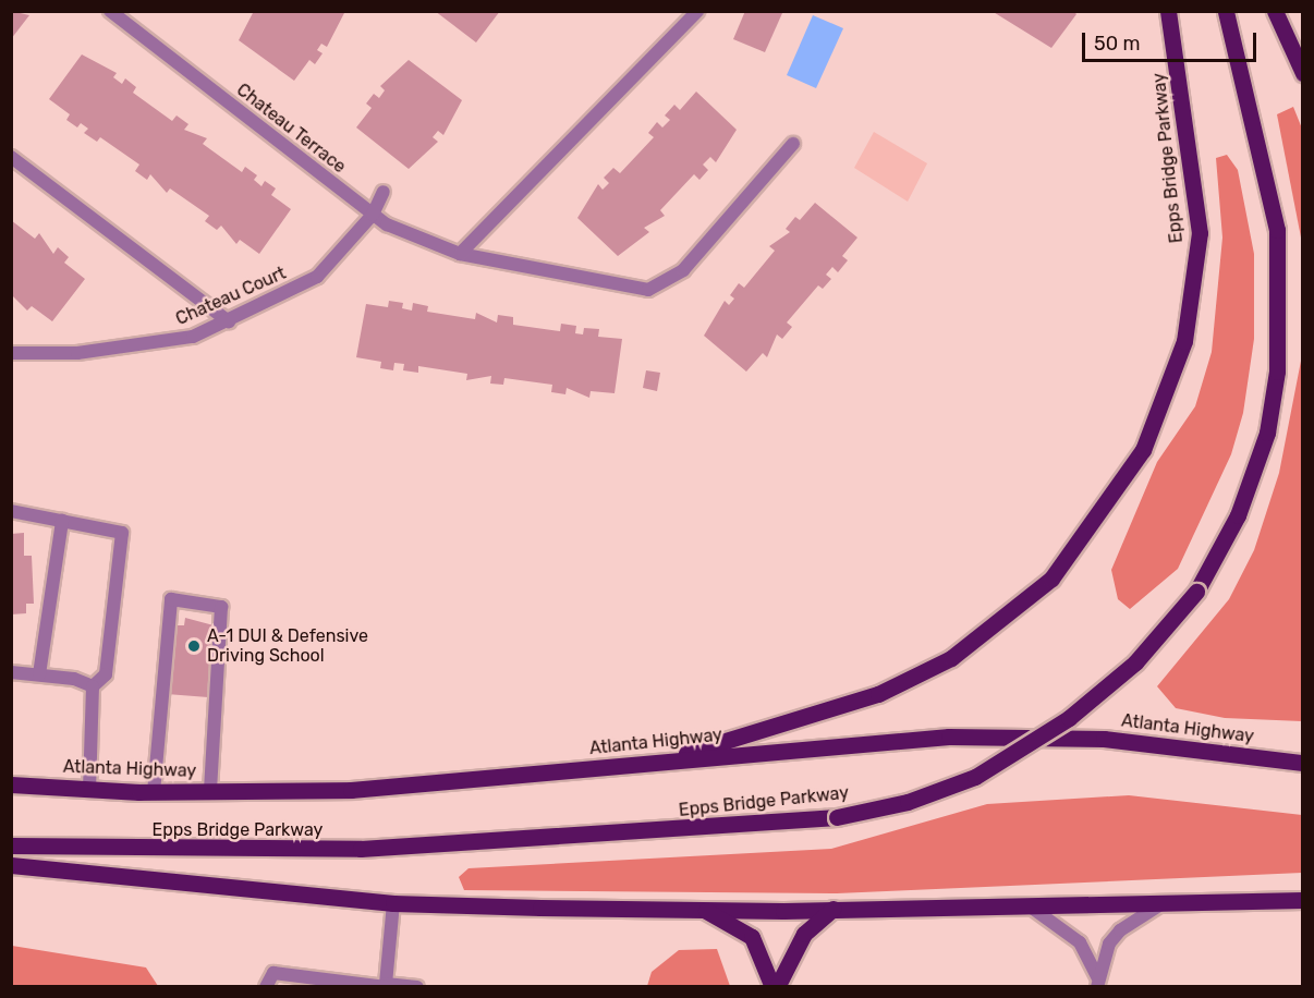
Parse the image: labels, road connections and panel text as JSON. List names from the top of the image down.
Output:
{
  "streets": {
    "main road": ["Epps Bridge Parkway", "Atlanta Highway"],
    "street": ["Chateau Terrace", "Chateau Court"]
  },
  "crossings": [
    ["Chateau Terrace", "Chateau Court"],
    ["Epps Bridge Parkway", "Atlanta Highway"]
  ],
  "places": ["A-1 DUI & Defensive Driving School"],
  "scale_bar": "50 m"
}
